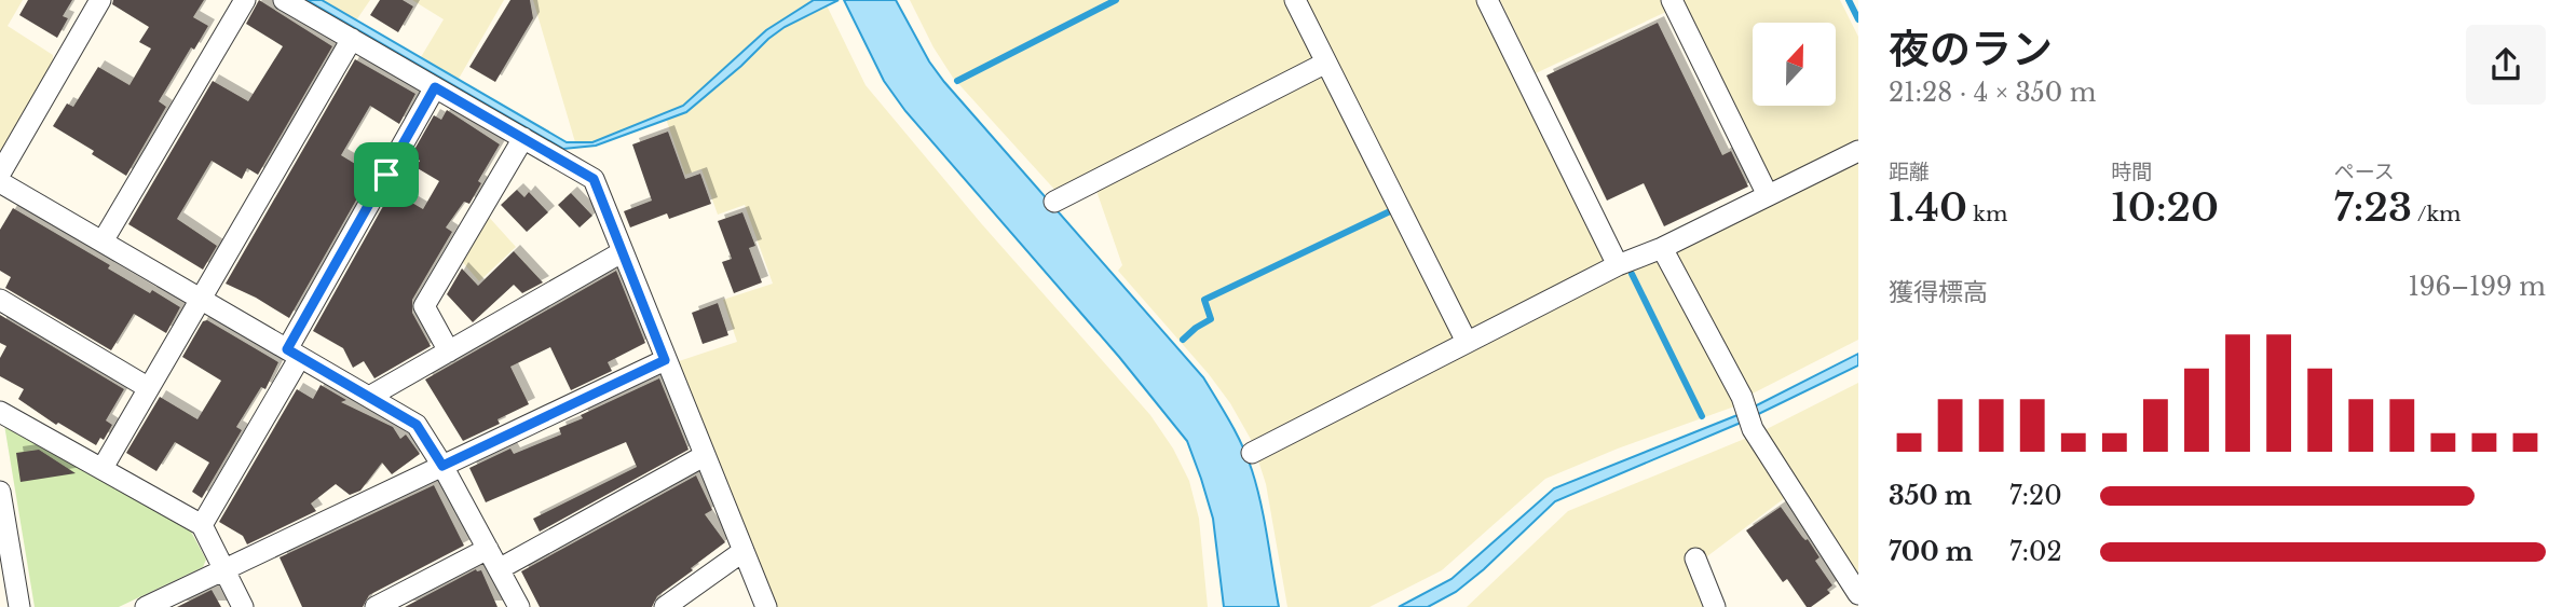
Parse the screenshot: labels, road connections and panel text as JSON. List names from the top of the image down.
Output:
{
  "north": "top",
  "page": {
    "heading": ["夜のラン", "21:28 · 4 × 350 m"],
    "stats": [
      ["距離", "1.40 km"],
      ["時間", "10:20"],
      ["ペース", "7:23 /km"]
    ],
    "chart": ["獲得標高", "196–199 m"],
    "list": [
      {
        "name": "350 m",
        "note": "7:20"
      },
      {
        "name": "700 m",
        "note": "7:02"
      }
    ]
  }
}
